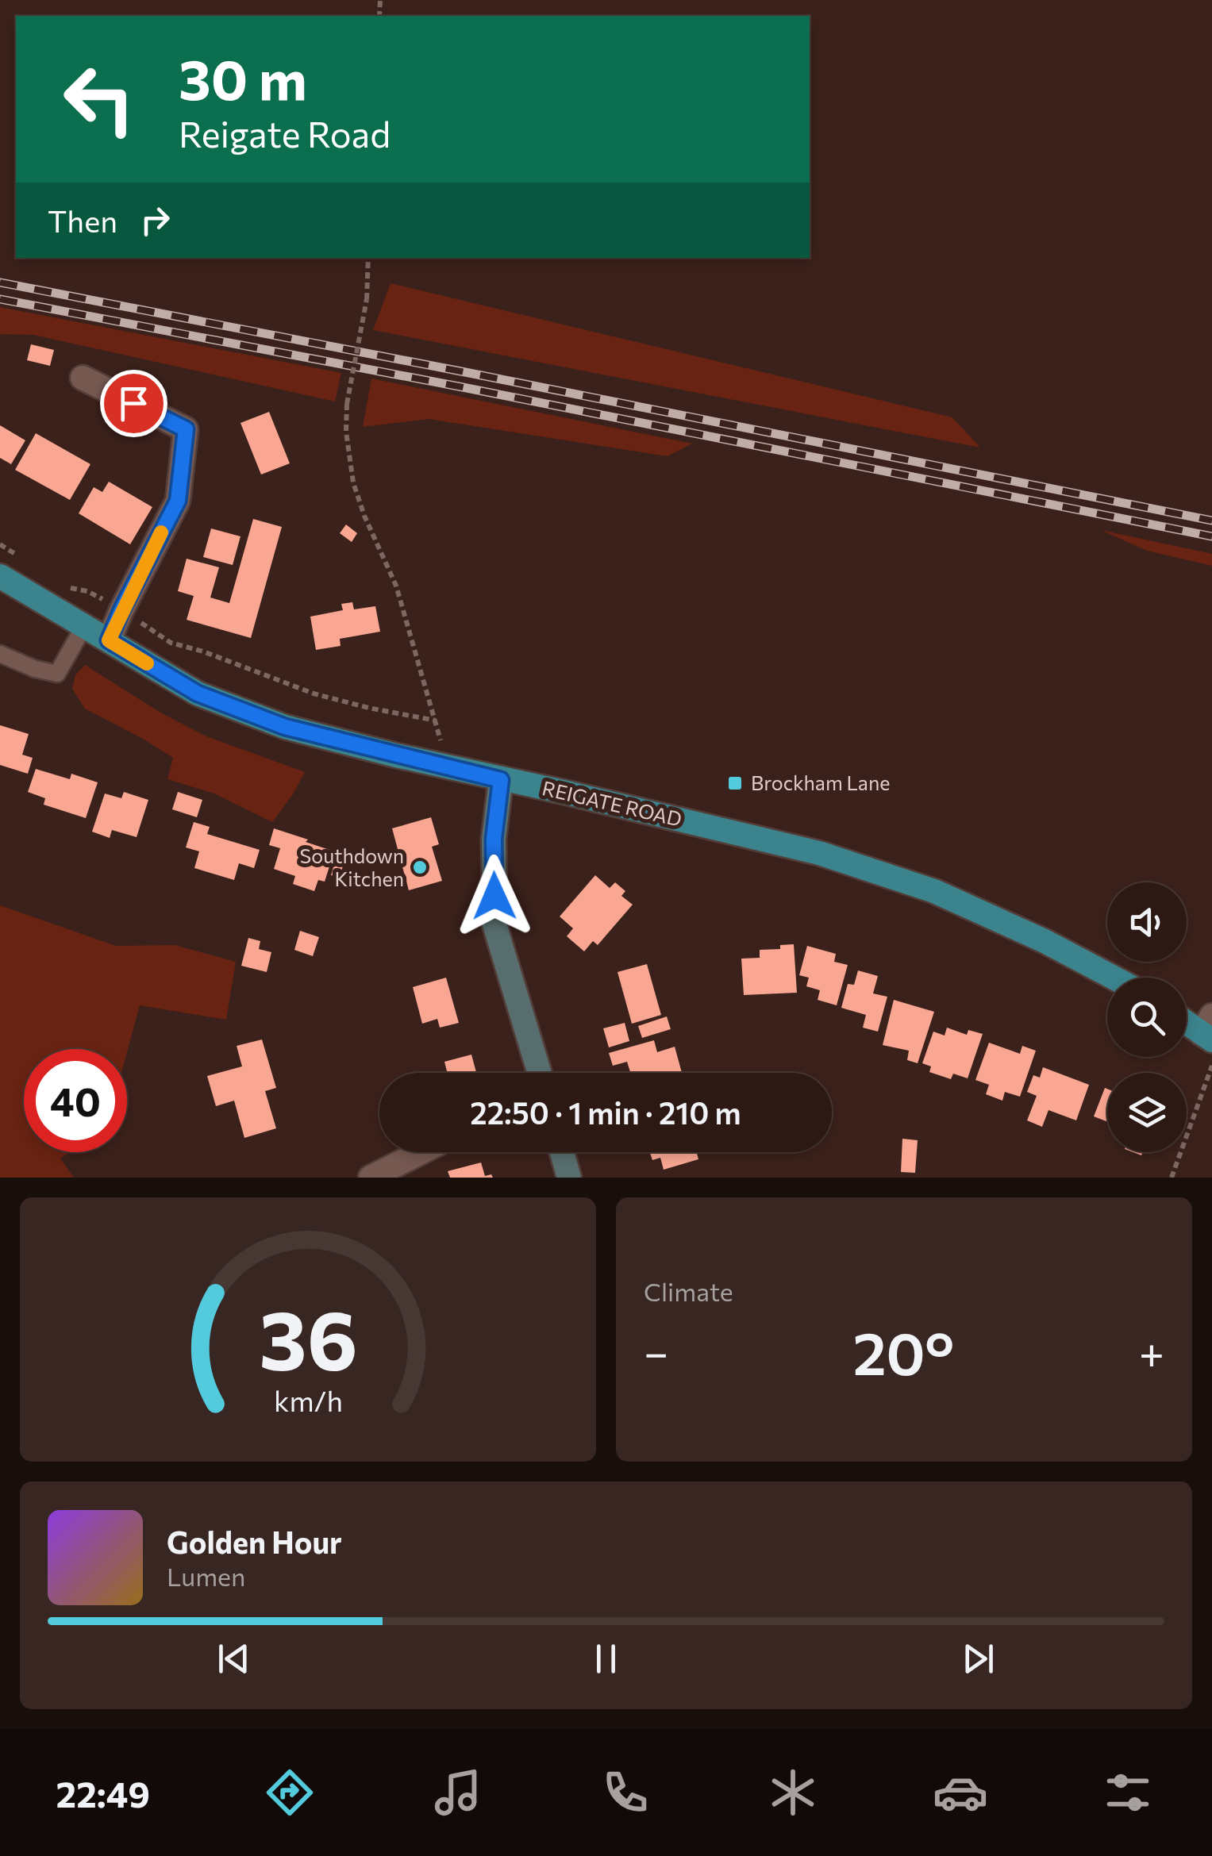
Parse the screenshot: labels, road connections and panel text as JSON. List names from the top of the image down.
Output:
{
  "streets": {
    "main road": ["REIGATE ROAD"]
  },
  "places": {
    "transit": ["Brockham Lane"],
    "other": ["Southdown Kitchen"]
  },
  "page": {
    "turn": ["30 m", "Reigate Road"],
    "then": "Then",
    "limit": "40",
    "trip": "22:50 · 1 min · 210 m",
    "tile": "Climate",
    "heat": ["−", "20°", "+"],
    "song": ["Golden Hour", "Lumen"],
    "tabs": "22:49",
    "gauge": ["36", "km/h"]
  }
}
